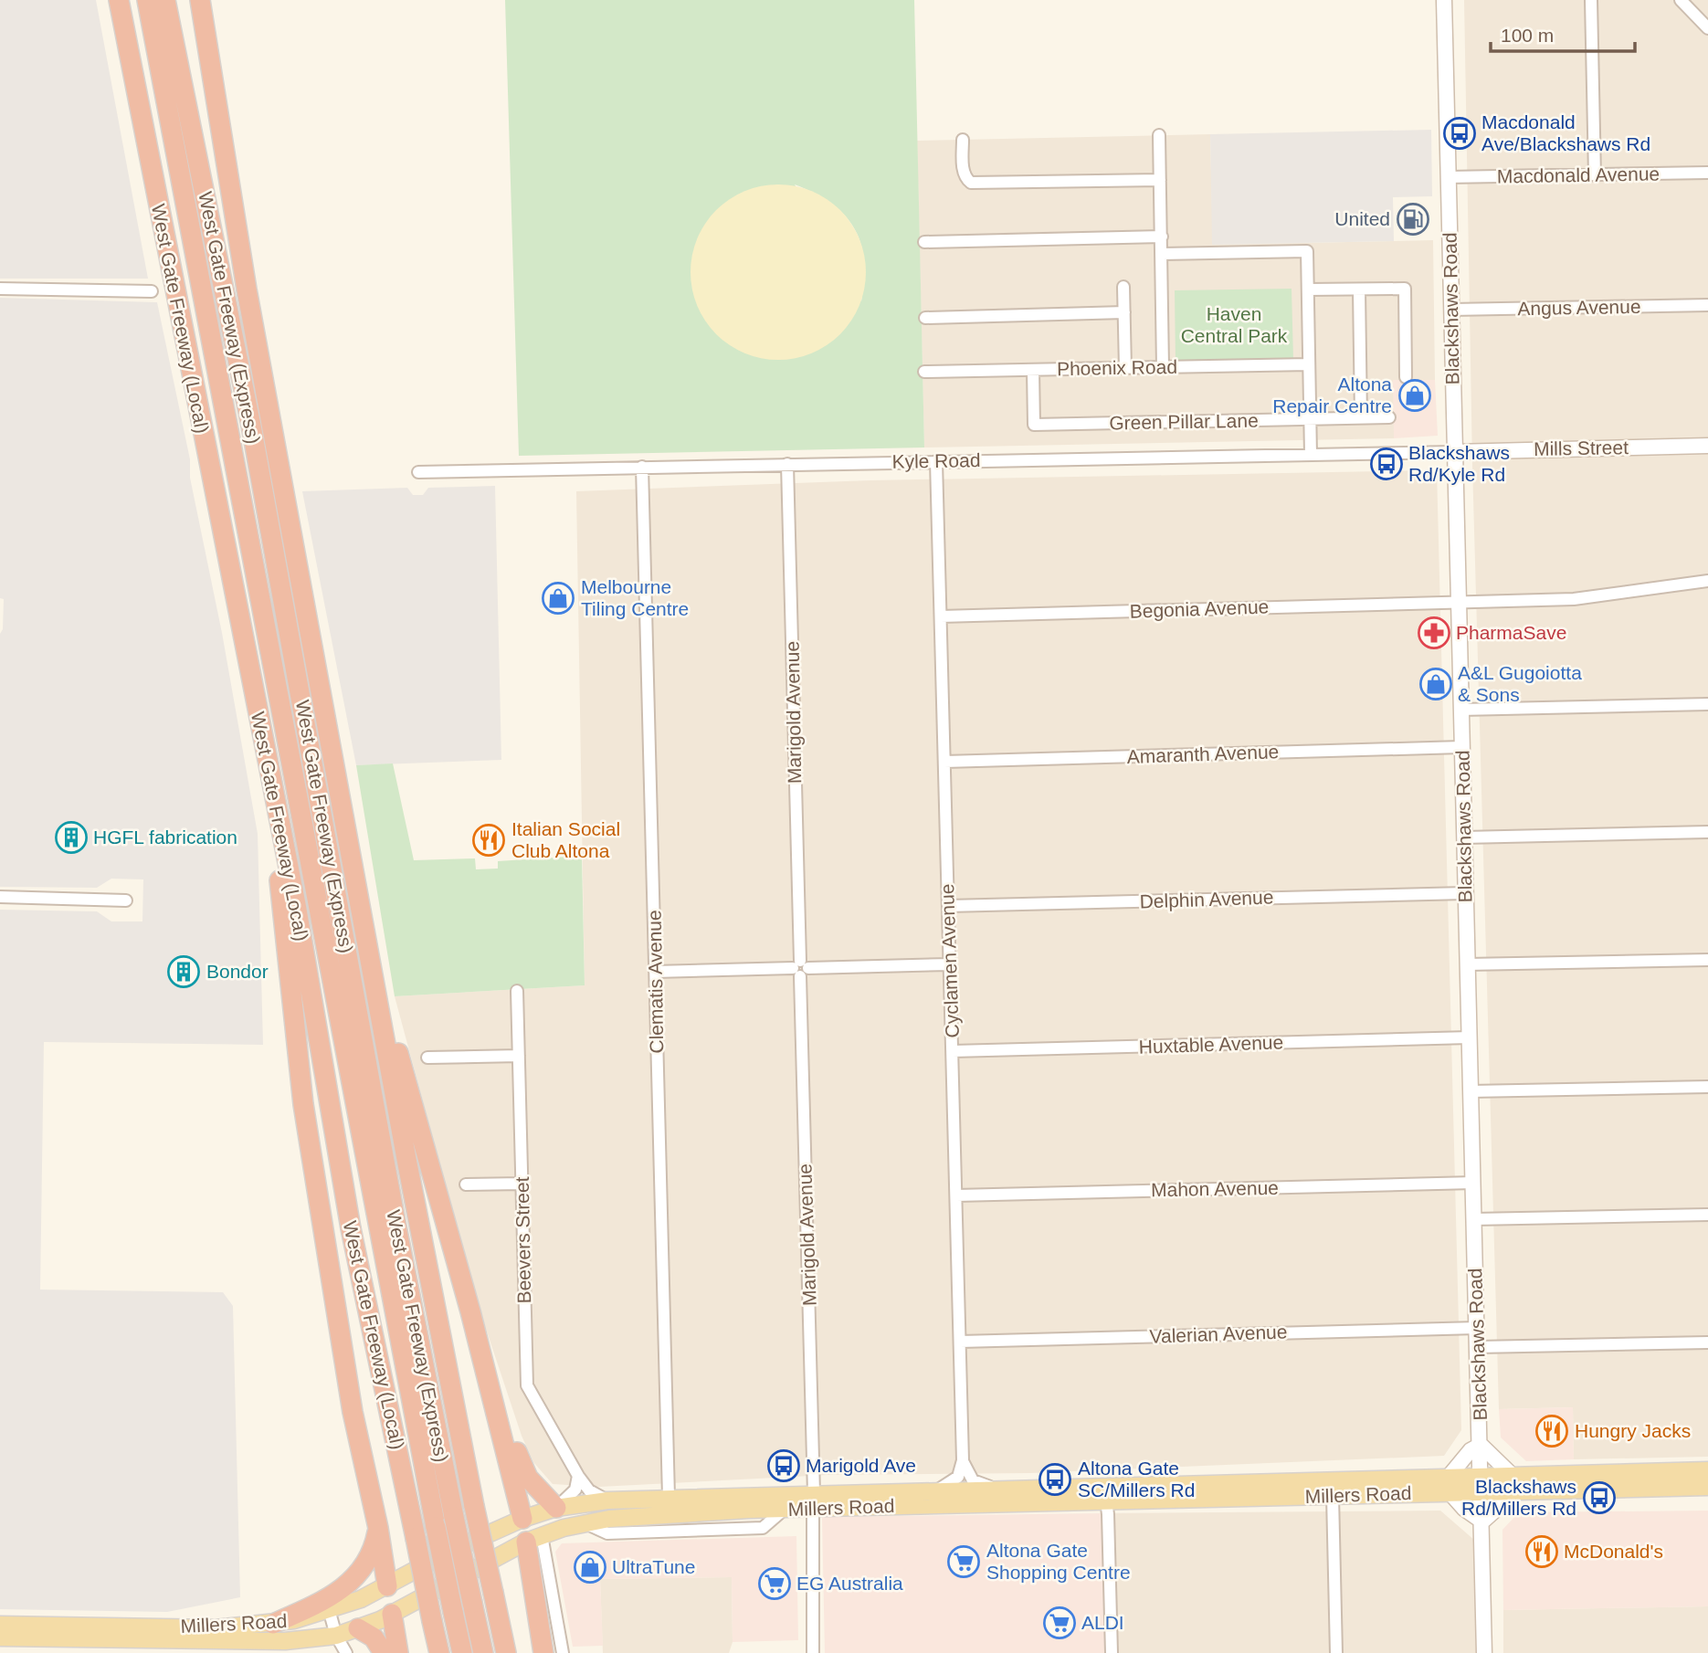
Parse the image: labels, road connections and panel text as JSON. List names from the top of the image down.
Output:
{
  "streets": {
    "highway": ["West Gate Freeway (Express)", "West Gate Freeway (Local)"],
    "main road": ["Blackshaws Road", "Mills Street", "Millers Road"],
    "street": [
      "Macdonald Avenue",
      "Angus Avenue",
      "Phoenix Road",
      "Green Pillar Lane",
      "Kyle Road",
      "Begonia Avenue",
      "Marigold Avenue",
      "Amaranth Avenue",
      "Delphin Avenue",
      "Cyclamen Avenue",
      "Clematis Avenue",
      "Huxtable Avenue",
      "Mahon Avenue",
      "Beevers Street",
      "Valerian Avenue"
    ]
  },
  "crossings": [
    ["Macdonald Avenue", "Blackshaws Road"],
    ["Angus Avenue", "Blackshaws Road"],
    ["Blackshaws Road", "Mills Street"],
    ["Blackshaws Road", "Kyle Road"],
    ["Blackshaws Road", "Begonia Avenue"],
    ["Blackshaws Road", "Amaranth Avenue"],
    ["Blackshaws Road", "Delphin Avenue"],
    ["Blackshaws Road", "Huxtable Avenue"],
    ["Blackshaws Road", "Mahon Avenue"],
    ["Blackshaws Road", "Valerian Avenue"],
    ["Blackshaws Road", "Millers Road"],
    ["Phoenix Road", "Green Pillar Lane"],
    ["Mills Street", "Kyle Road"],
    ["Kyle Road", "Marigold Avenue"],
    ["Kyle Road", "Cyclamen Avenue"],
    ["Kyle Road", "Clematis Avenue"],
    ["Begonia Avenue", "Cyclamen Avenue"],
    ["Marigold Avenue", "Millers Road"],
    ["Amaranth Avenue", "Cyclamen Avenue"],
    ["Delphin Avenue", "Cyclamen Avenue"],
    ["Cyclamen Avenue", "Huxtable Avenue"],
    ["Cyclamen Avenue", "Mahon Avenue"],
    ["Cyclamen Avenue", "Valerian Avenue"],
    ["Clematis Avenue", "Millers Road"],
    ["Beevers Street", "Millers Road"]
  ],
  "parks": ["Haven Central Park"],
  "places": {
    "bus stop": [
      "Macdonald Ave/Blackshaws Rd",
      "Blackshaws Rd/Kyle Rd",
      "Marigold Ave",
      "Altona Gate SC/Millers Rd",
      "Blackshaws Rd/Millers Rd"
    ],
    "fuel station": ["United"],
    "shop": [
      "Altona Repair Centre",
      "Melbourne Tiling Centre",
      "A&L Gugoiotta & Sons",
      "UltraTune"
    ],
    "pharmacy": ["PharmaSave"],
    "building": ["HGFL fabrication", "Bondor"],
    "restaurant": ["Italian Social Club Altona", "Hungry Jacks", "McDonald's"],
    "supermarket": ["Altona Gate Shopping Centre", "EG Australia", "ALDI"]
  },
  "scale_bar": "100 m"
}
